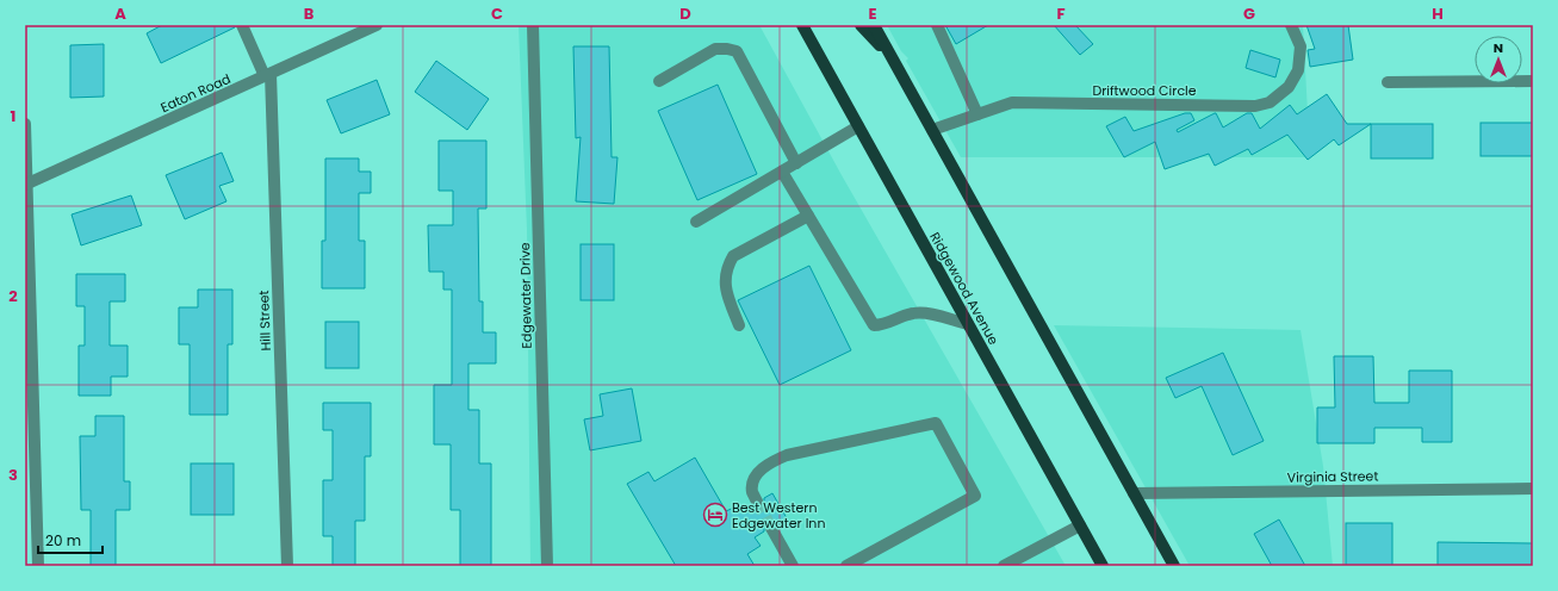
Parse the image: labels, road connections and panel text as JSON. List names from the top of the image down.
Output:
{
  "streets": {
    "main road": ["Ridgewood Avenue"],
    "street": [
      "Driftwood Circle",
      "Eaton Road",
      "Edgewater Drive",
      "Hill Street",
      "Virginia Street"
    ]
  },
  "crossings": [
    ["Eaton Road", "Hill Street"]
  ],
  "places": {
    "hotel": ["Best Western Edgewater Inn"]
  },
  "scale_bar": "20 m",
  "north": "top",
  "grid": {
    "columns": [
      "A",
      "B",
      "C",
      "D",
      "E",
      "F",
      "G",
      "H"
    ],
    "rows": ["1", "2", "3"]
  }
}
